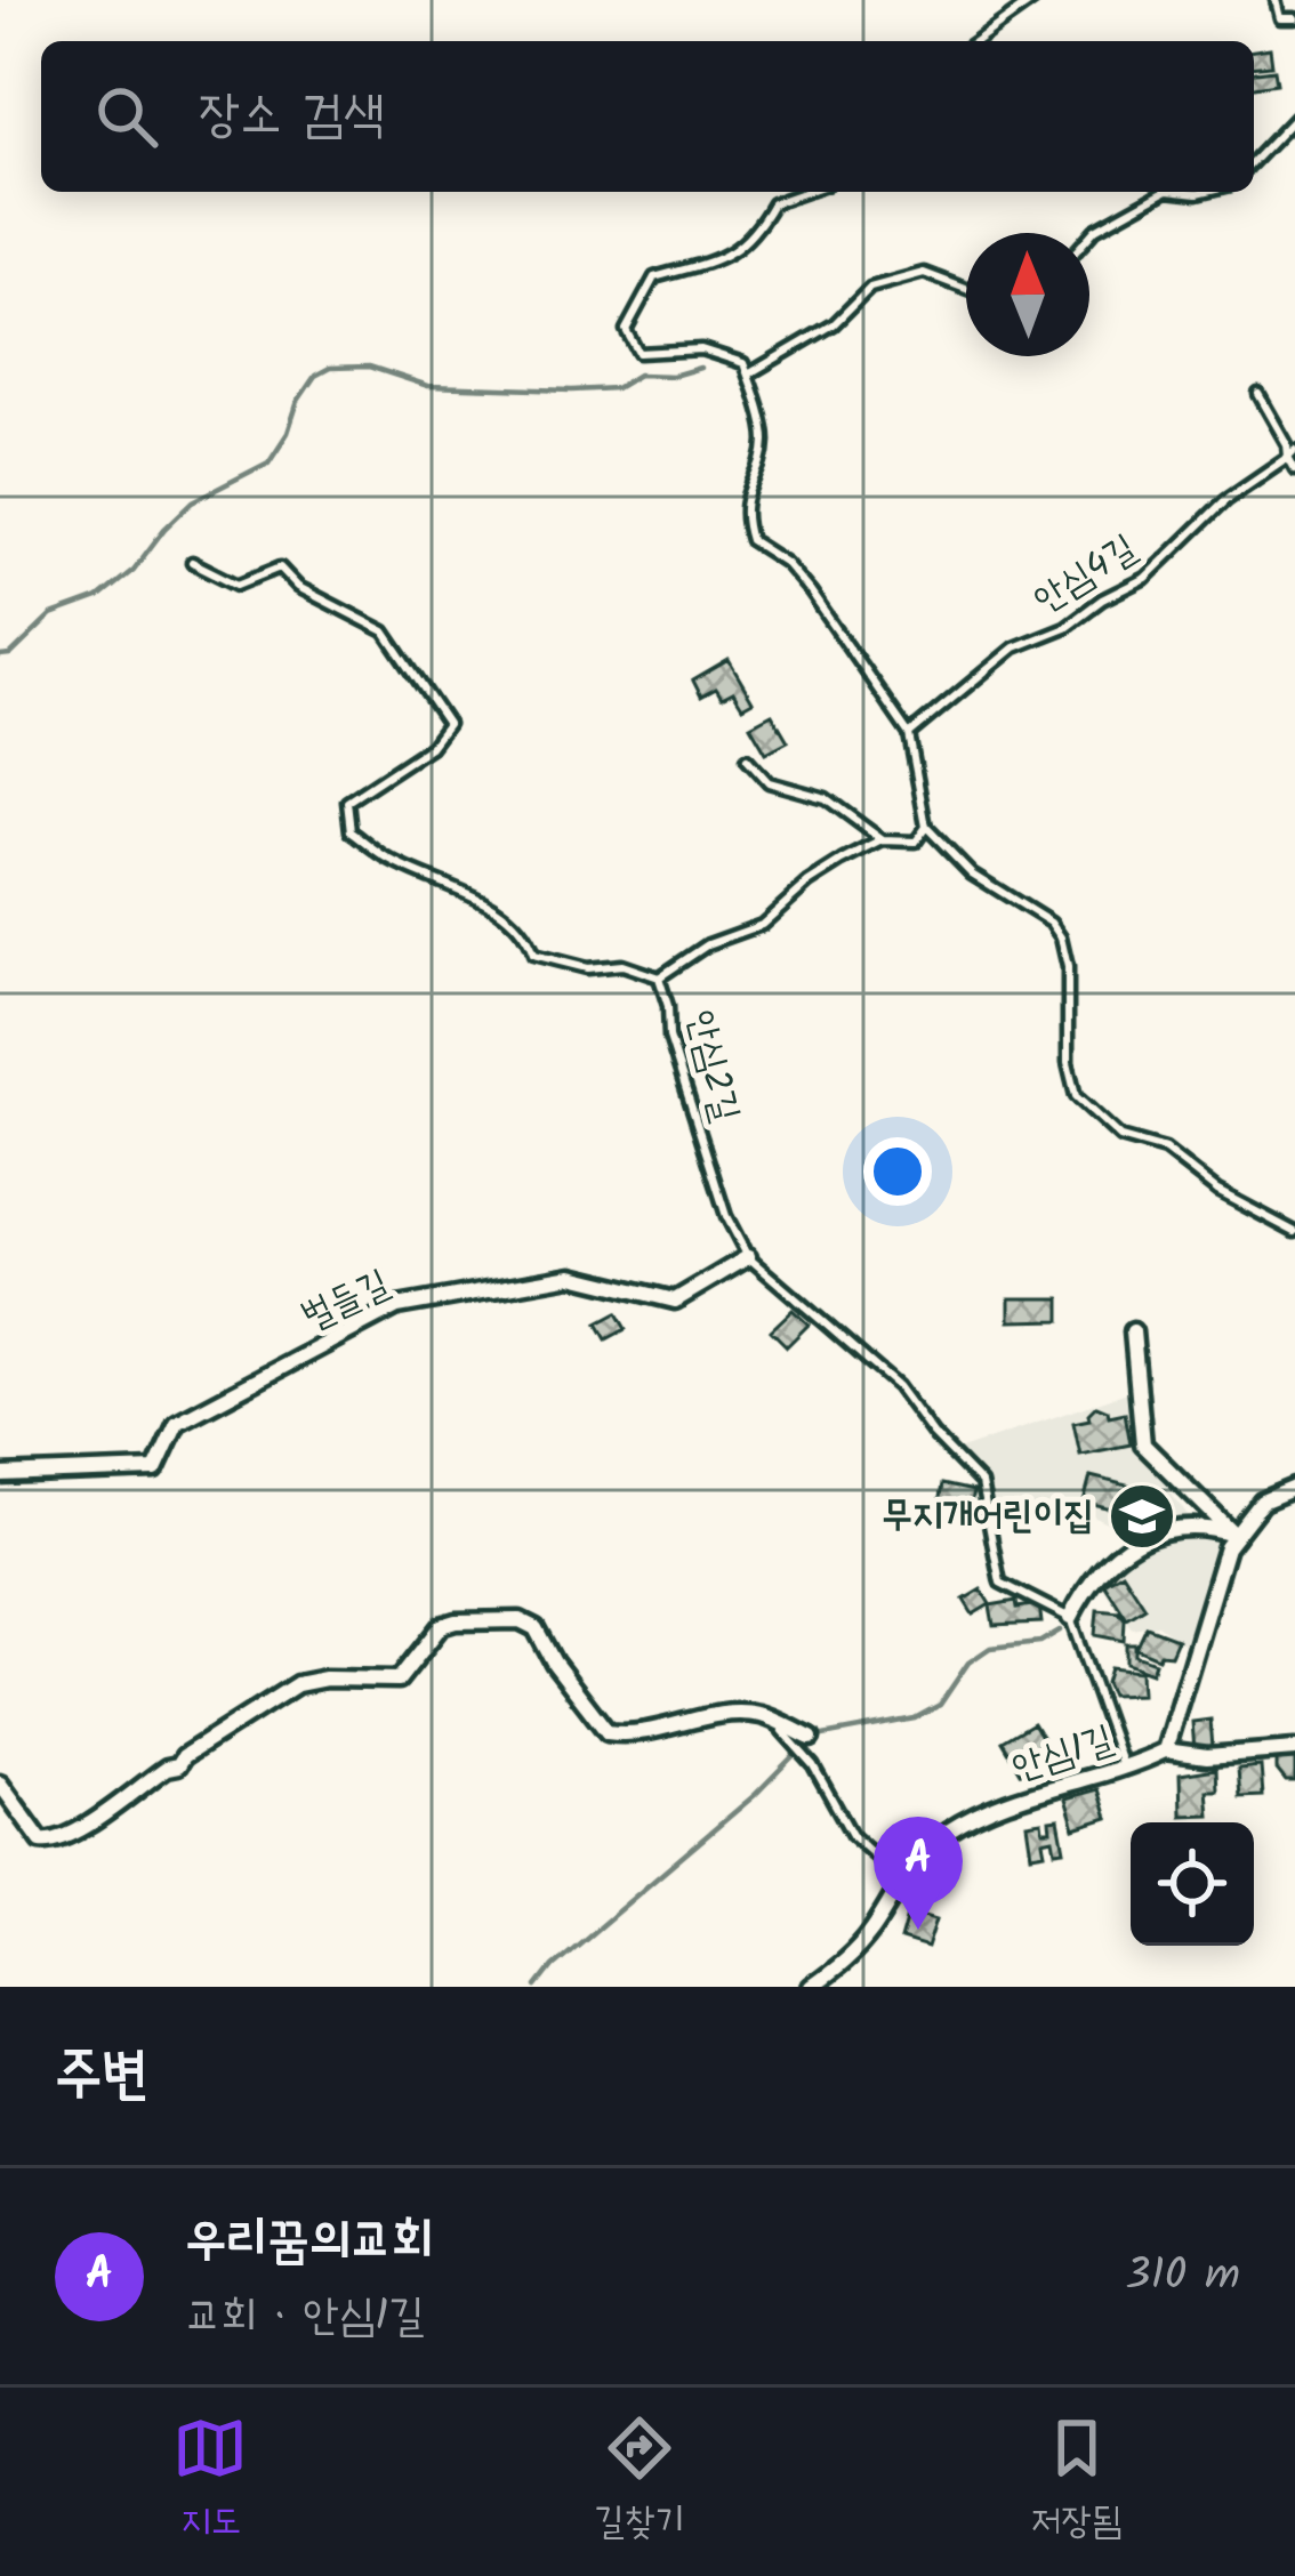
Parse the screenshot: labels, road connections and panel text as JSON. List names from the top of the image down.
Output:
{
  "streets": {
    "street": ["벌들길", "안심1길"],
    "lane": ["안심4길", "안심2길"]
  },
  "crossings": [
    ["안심2길", "벌들길"]
  ],
  "places": {
    "school or university": ["무지개어린이집"]
  },
  "north": "top",
  "page": {
    "search": "장소 검색",
    "pins": "A",
    "heading": "주변",
    "list": [
      {
        "mark": "A",
        "name": "우리꿈의교회",
        "note": "교회 · 안심1길",
        "value": "310 m"
      }
    ],
    "nav": ["지도", "길찾기", "저장됨"]
  }
}
